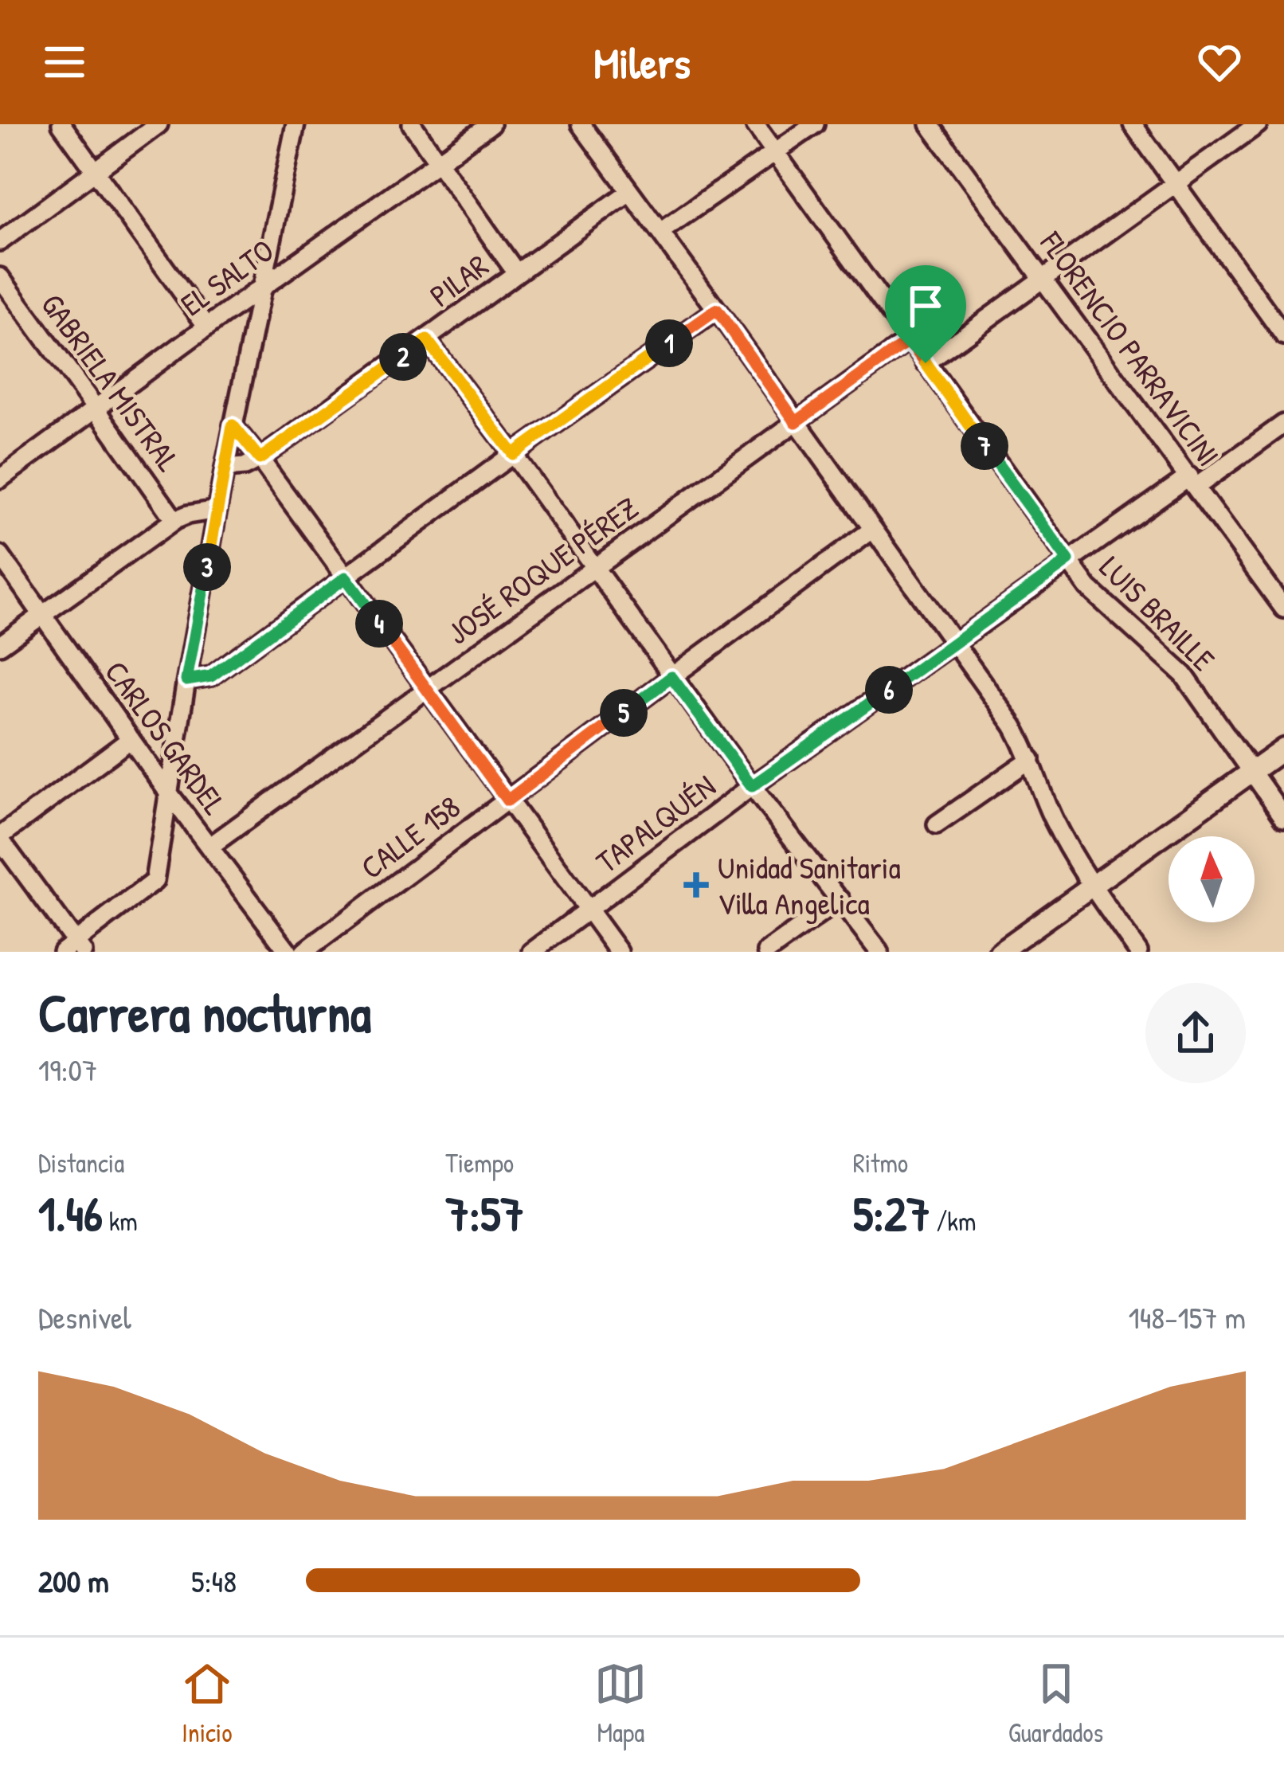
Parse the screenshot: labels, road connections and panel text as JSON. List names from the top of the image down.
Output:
{
  "streets": {
    "street": [
      "EL SALTO",
      "PILAR",
      "FLORENCIO PARRAVICINI",
      "GABRIELA MISTRAL",
      "JOSÉ ROQUE PÉREZ",
      "LUIS BRAILLE",
      "CARLOS GARDEL",
      "TAPALQUÉN",
      "CALLE 158"
    ]
  },
  "crossings": [
    ["EL SALTO", "GABRIELA MISTRAL"],
    ["FLORENCIO PARRAVICINI", "TAPALQUÉN"],
    ["JOSÉ ROQUE PÉREZ", "LUIS BRAILLE"],
    ["JOSÉ ROQUE PÉREZ", "CARLOS GARDEL"],
    ["LUIS BRAILLE", "TAPALQUÉN"]
  ],
  "places": {
    "health": ["Unidad Sanitaria Villa Angelica"]
  },
  "north": "top",
  "page": {
    "header": "Milers",
    "pins": [
      "1",
      "2",
      "7",
      "3",
      "4",
      "6",
      "5"
    ],
    "heading": ["Carrera nocturna", "19:07"],
    "stats": [
      ["Distancia", "1.46 km"],
      ["Tiempo", "7:57"],
      ["Ritmo", "5:27 /km"]
    ],
    "chart": ["Desnivel", "148–157 m"],
    "list": [
      {
        "name": "200 m",
        "note": "5:48"
      }
    ],
    "tabs": ["Inicio", "Mapa", "Guardados"]
  }
}
